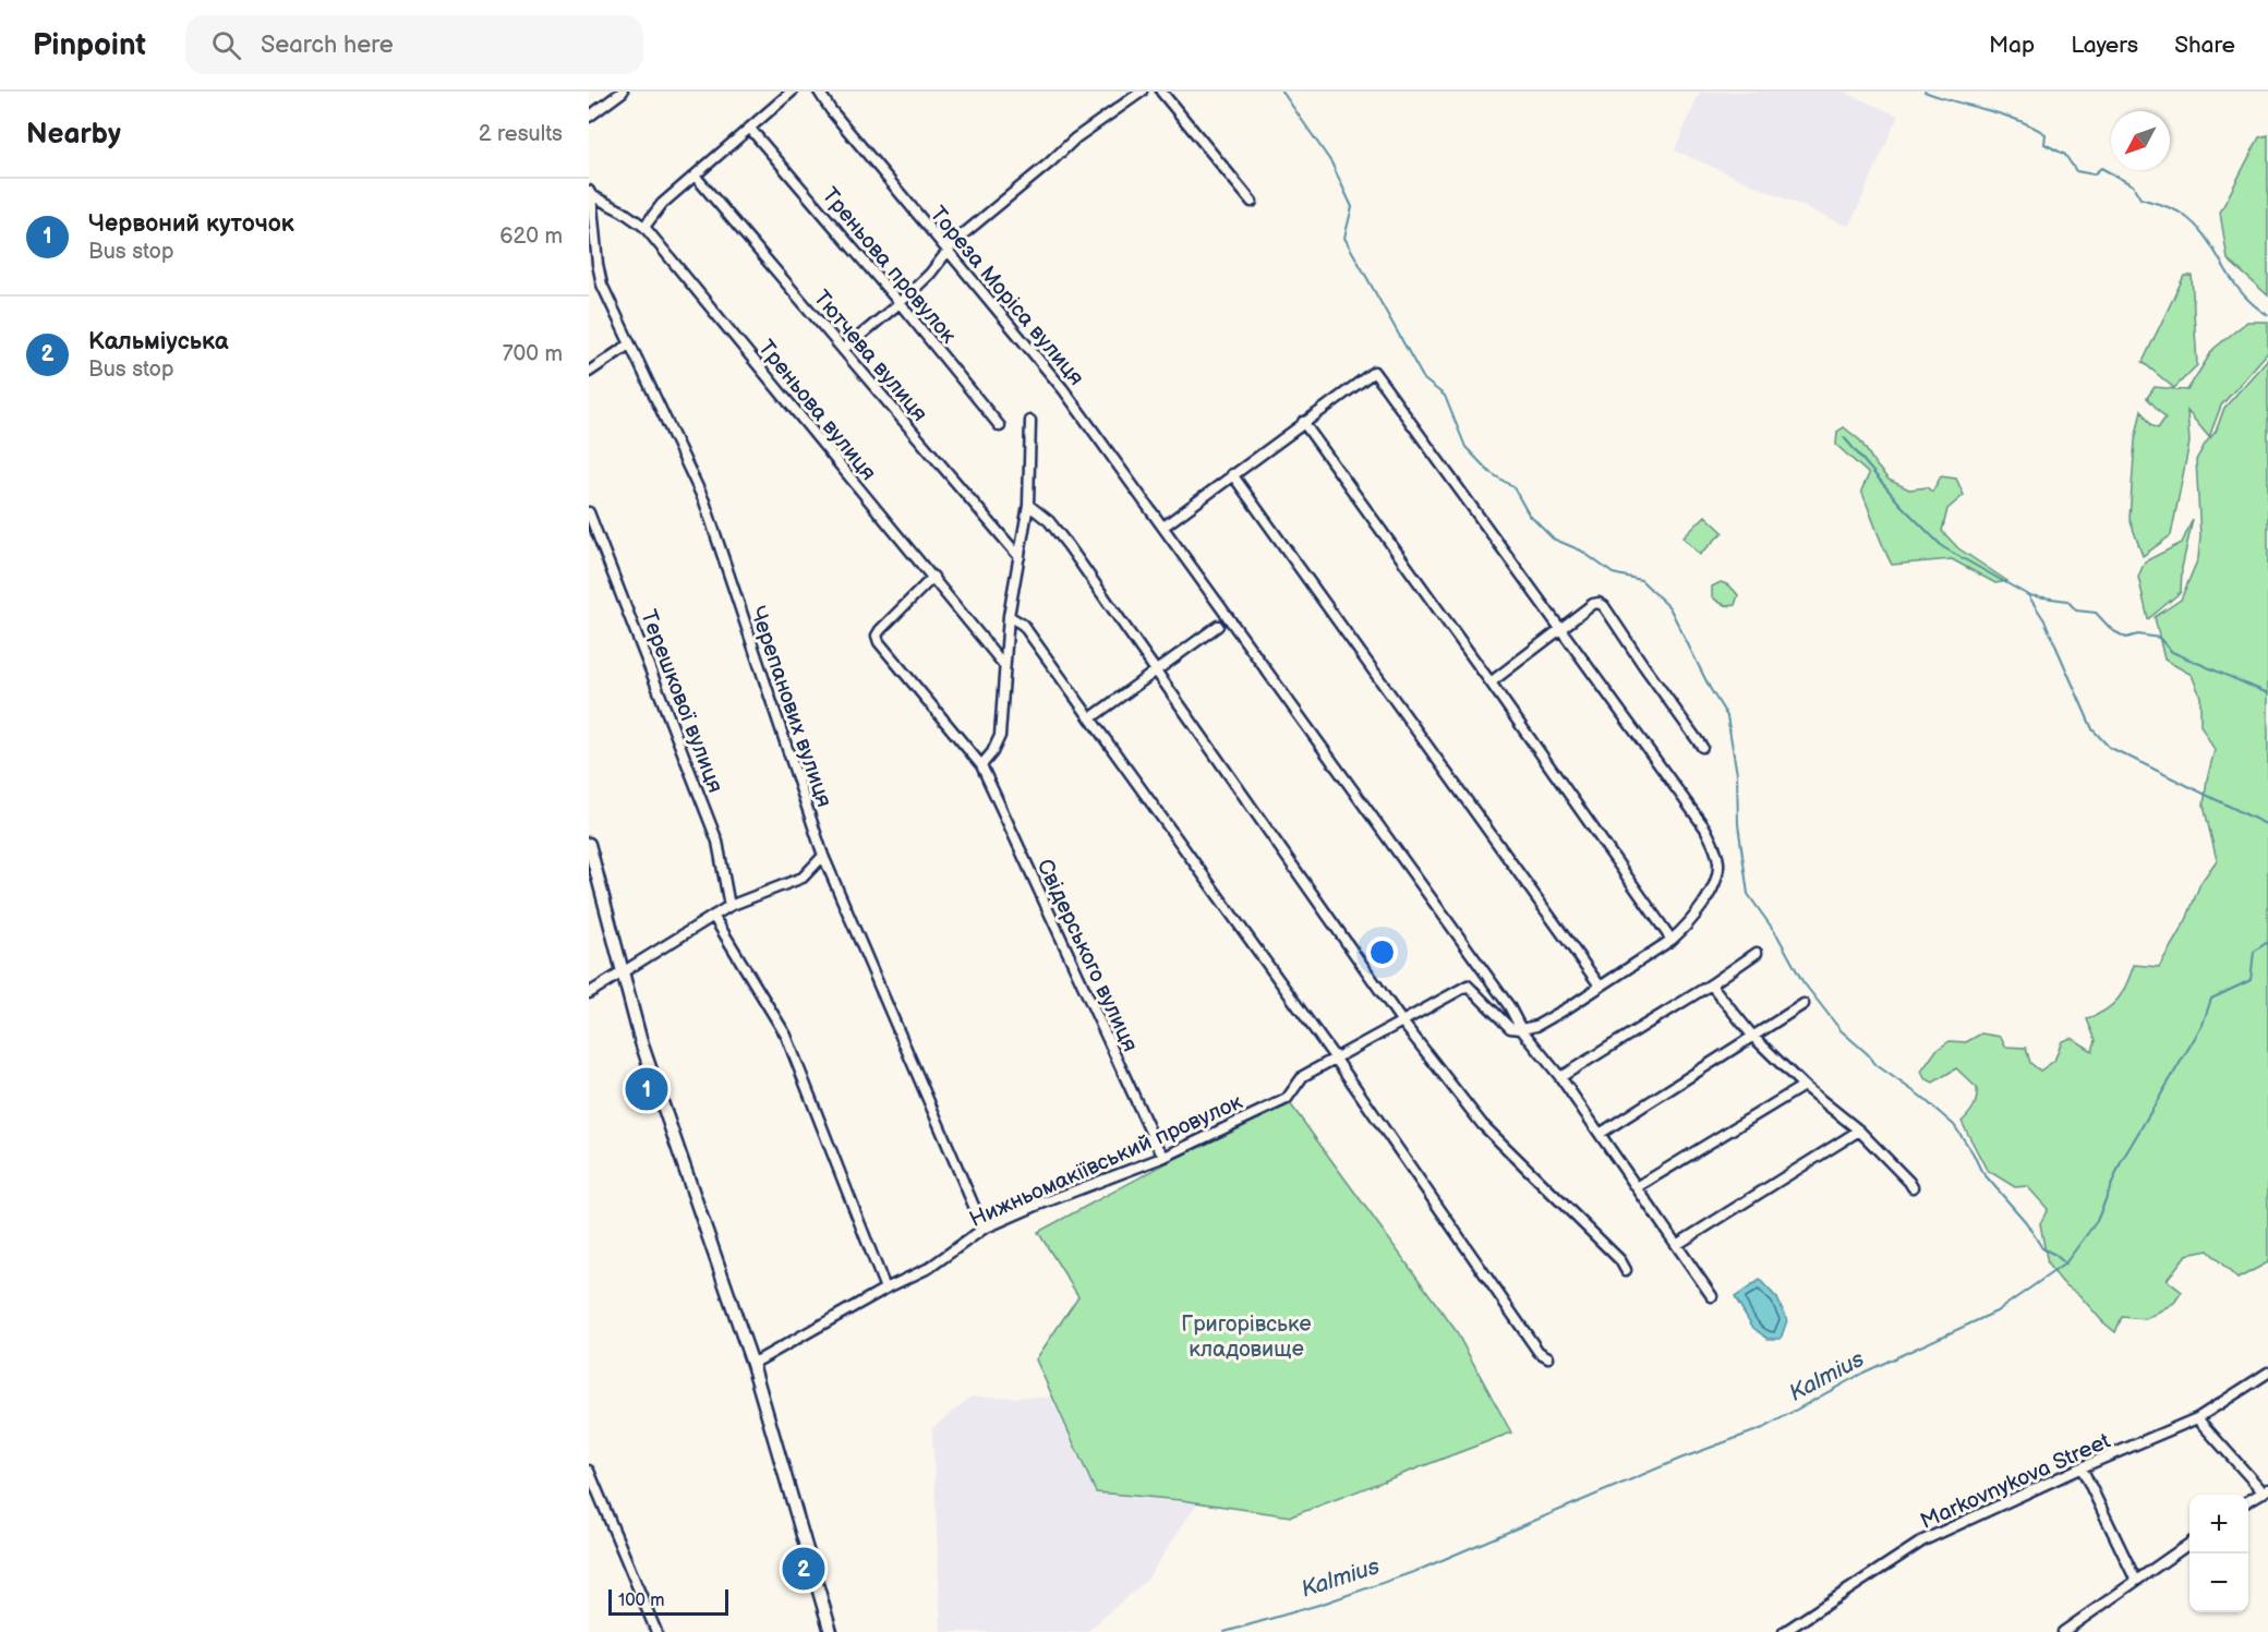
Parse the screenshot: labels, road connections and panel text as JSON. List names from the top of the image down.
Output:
{
  "streets": {
    "street": [
      "Треньова провулок",
      "Тореза Моріса вулиця",
      "Тютчева вулиця",
      "Треньова вулиця",
      "Терешкової вулиця",
      "Черепанових вулиця",
      "Свiдерського вулиця",
      "Нижньомакіївський провулок",
      "Markovnykova Street"
    ]
  },
  "crossings": [
    ["Тореза Моріса вулиця", "Нижньомакіївський провулок"],
    ["Треньова вулиця", "Черепанових вулиця"],
    ["Треньова вулиця", "Свiдерського вулиця"],
    ["Черепанових вулиця", "Нижньомакіївський провулок"],
    ["Свiдерського вулиця", "Нижньомакіївський провулок"]
  ],
  "water": ["Kalmius"],
  "parks": ["Григорівське кладовище"],
  "scale_bar": "100 m",
  "north": "bottom left",
  "page": {
    "header": "Pinpoint",
    "search": "Search here",
    "nav": ["Map", "Layers", "Share"],
    "heading": ["Nearby", "2 results"],
    "list": [
      {
        "mark": "1",
        "name": "Червоний куточок",
        "note": "Bus stop",
        "value": "620 m"
      },
      {
        "mark": "2",
        "name": "Кальміуська",
        "note": "Bus stop",
        "value": "700 m"
      }
    ],
    "pins": ["1", "2"],
    "map_buttons": ["+", "−"],
    "scale": "100 m"
  }
}
